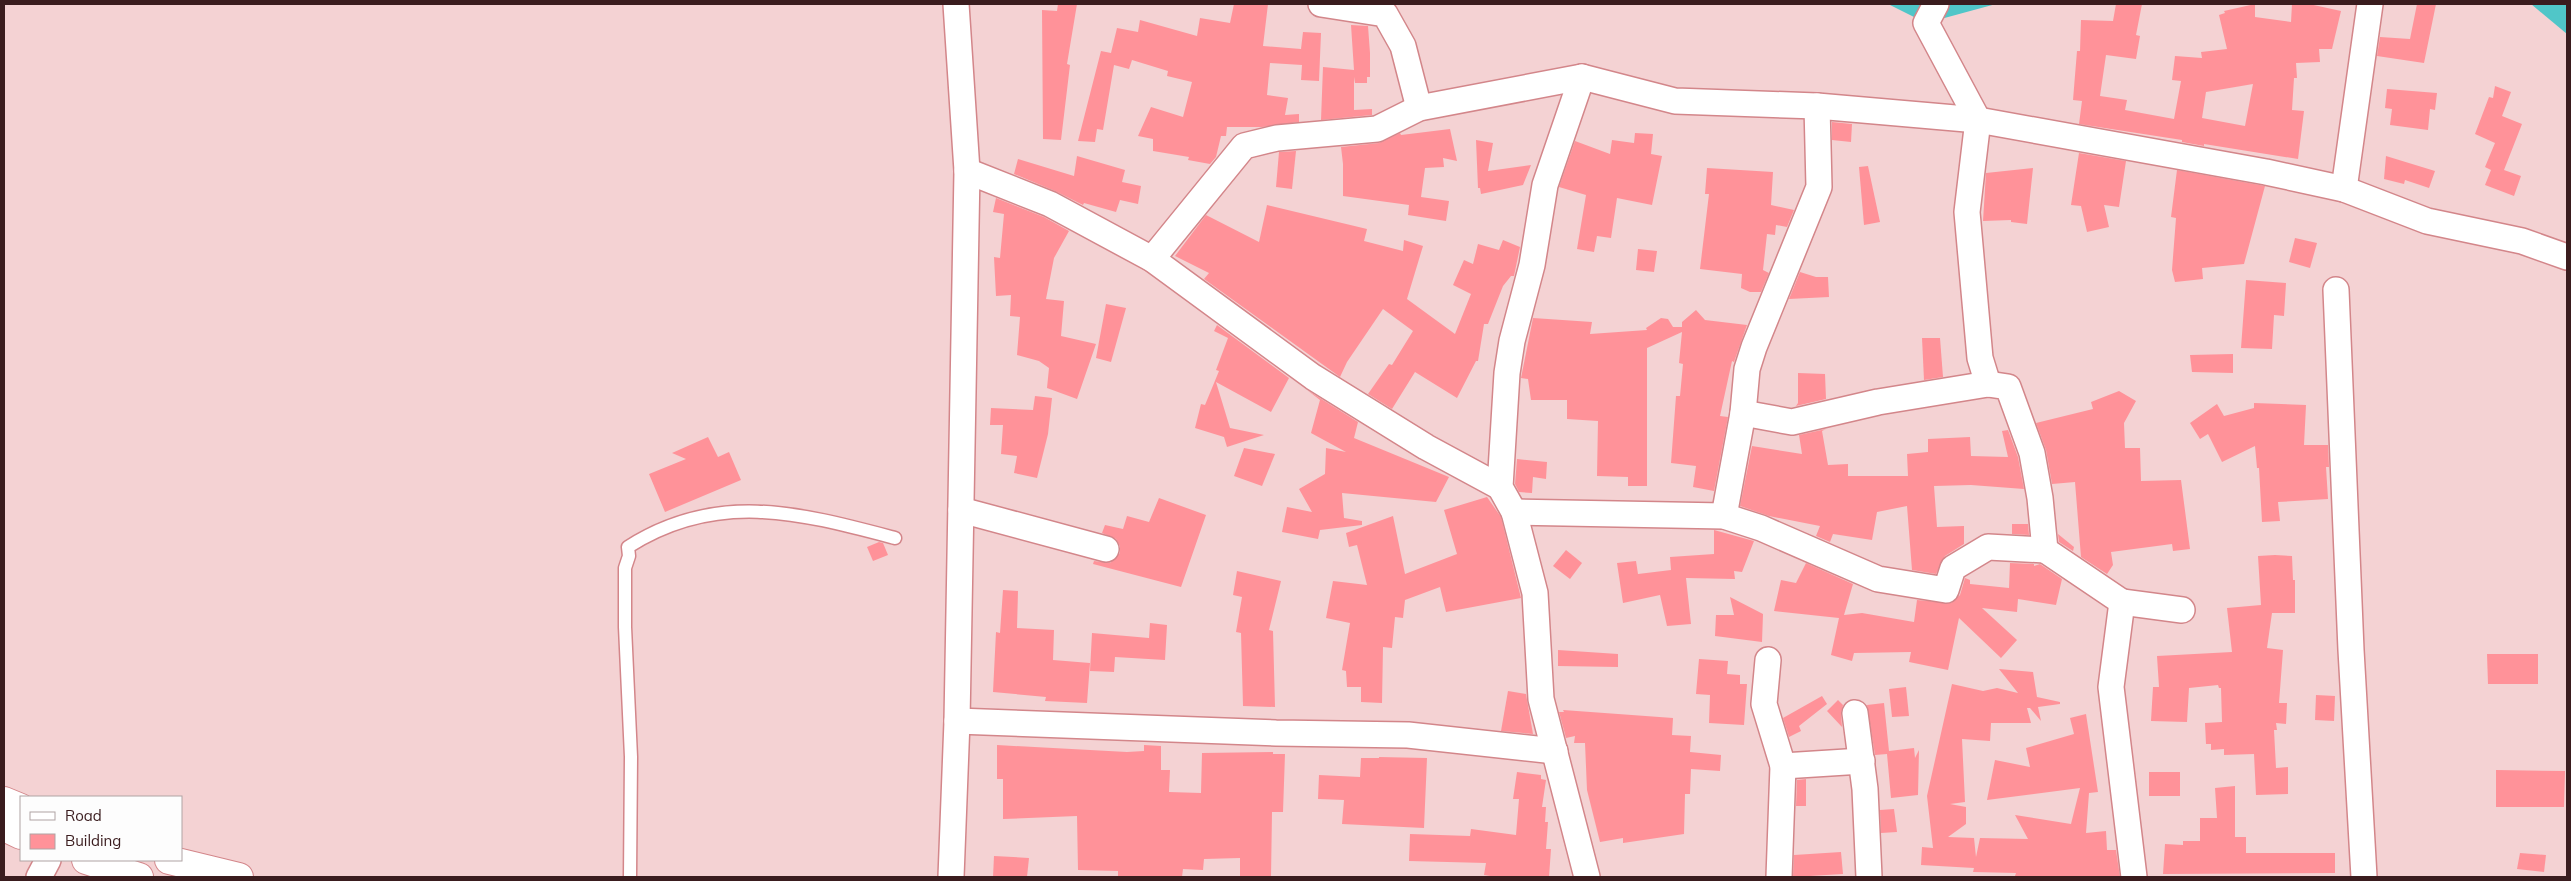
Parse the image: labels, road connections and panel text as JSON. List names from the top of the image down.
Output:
{
  "legend": ["Road", "Building"]
}
